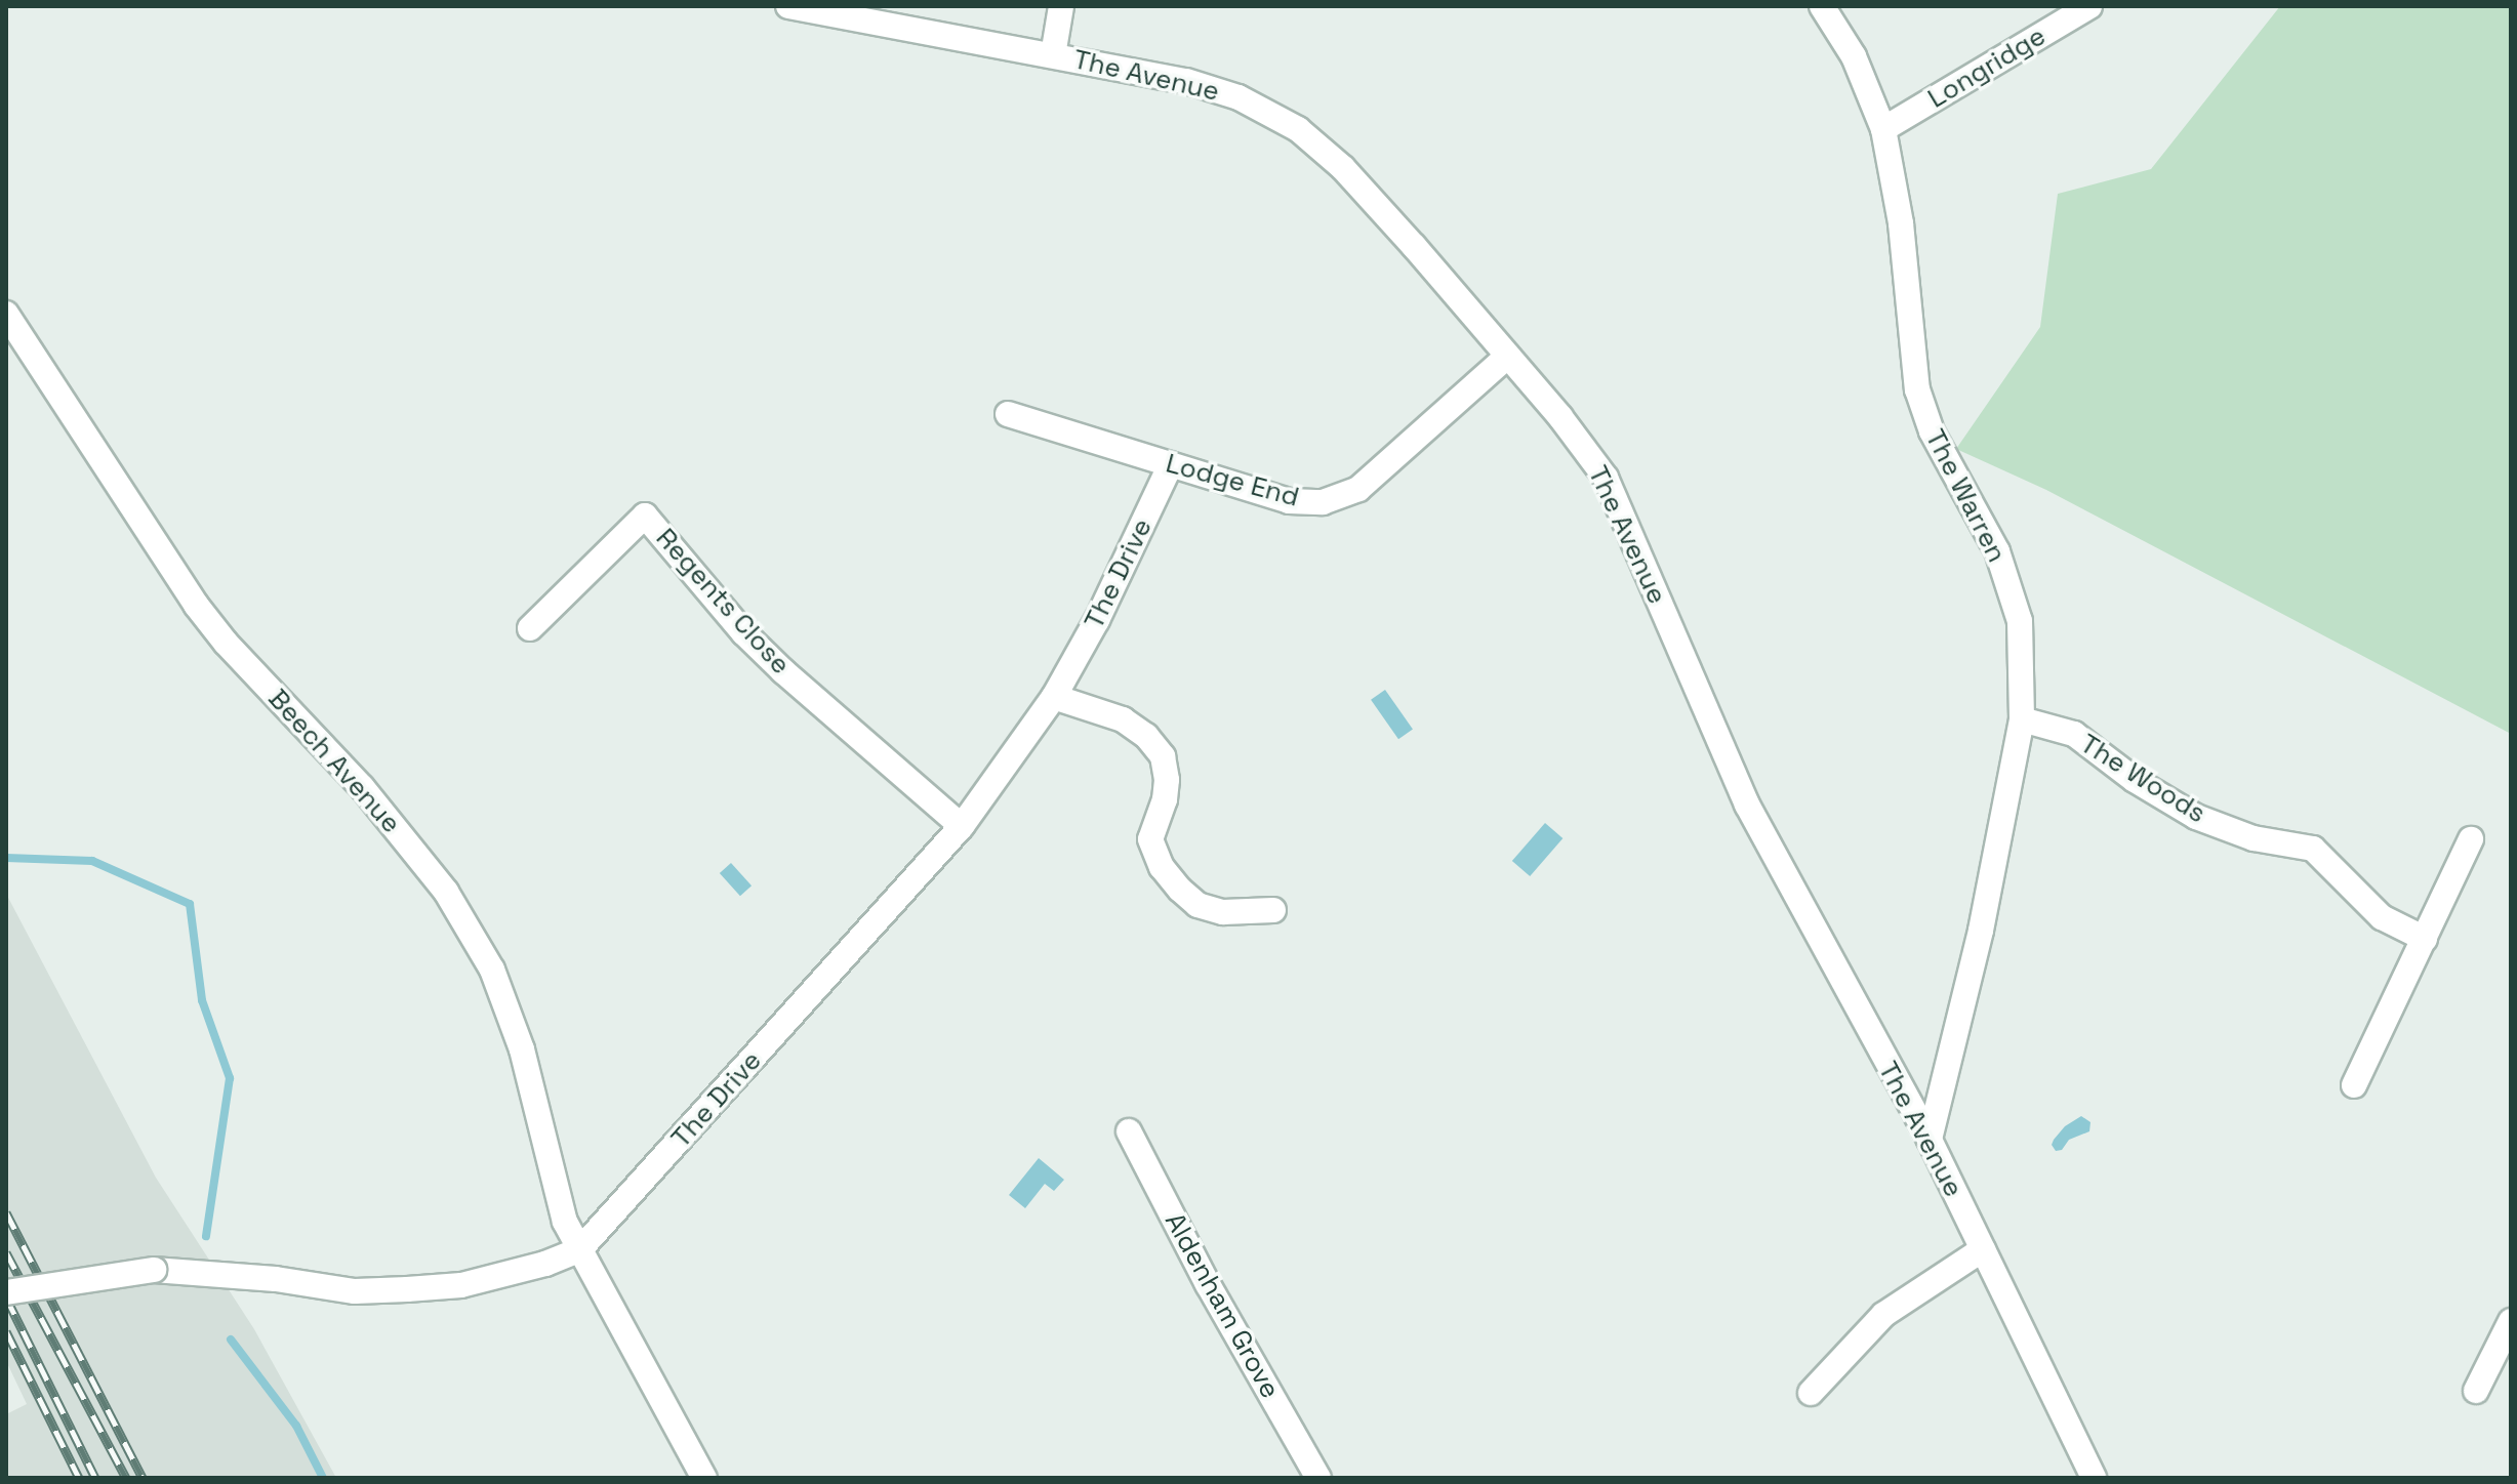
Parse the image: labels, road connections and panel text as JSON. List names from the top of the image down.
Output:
{
  "streets": {
    "street": [
      "Longridge",
      "The Avenue",
      "Lodge End",
      "The Warren",
      "The Drive",
      "Regents Close",
      "Beech Avenue",
      "The Woods",
      "Aldenham Grove"
    ]
  },
  "crossings": [
    ["Longridge", "The Warren"],
    ["The Avenue", "Lodge End"],
    ["The Avenue", "The Warren"],
    ["Lodge End", "The Drive"],
    ["The Warren", "The Woods"],
    ["The Drive", "Regents Close"],
    ["The Drive", "Beech Avenue"]
  ]
}
